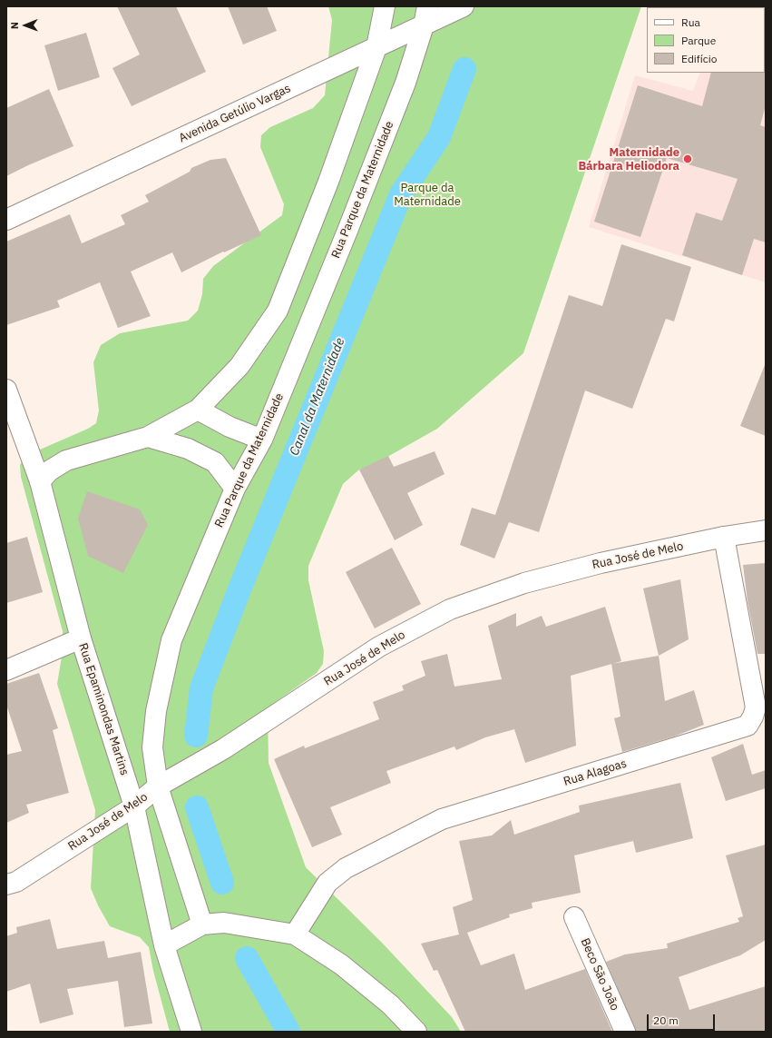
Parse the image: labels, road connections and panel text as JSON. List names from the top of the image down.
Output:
{
  "streets": {
    "street": [
      "Avenida Getúlio Vargas",
      "Rua Parque da Maternidade",
      "Rua José de Melo",
      "Rua Epaminondas Martins",
      "Rua Alagoas",
      "Beco São João"
    ]
  },
  "crossings": [
    ["Avenida Getúlio Vargas", "Rua Parque da Maternidade"],
    ["Rua Parque da Maternidade", "Rua José de Melo"],
    ["Rua José de Melo", "Rua Epaminondas Martins"],
    ["Rua José de Melo", "Rua Alagoas"]
  ],
  "water": ["Canal da Maternidade"],
  "parks": ["Parque da Maternidade"],
  "places": ["Maternidade Bárbara Heliodora"],
  "legend": ["Rua", "Parque", "Edifício"],
  "scale_bar": "20 m",
  "north": "left"
}
